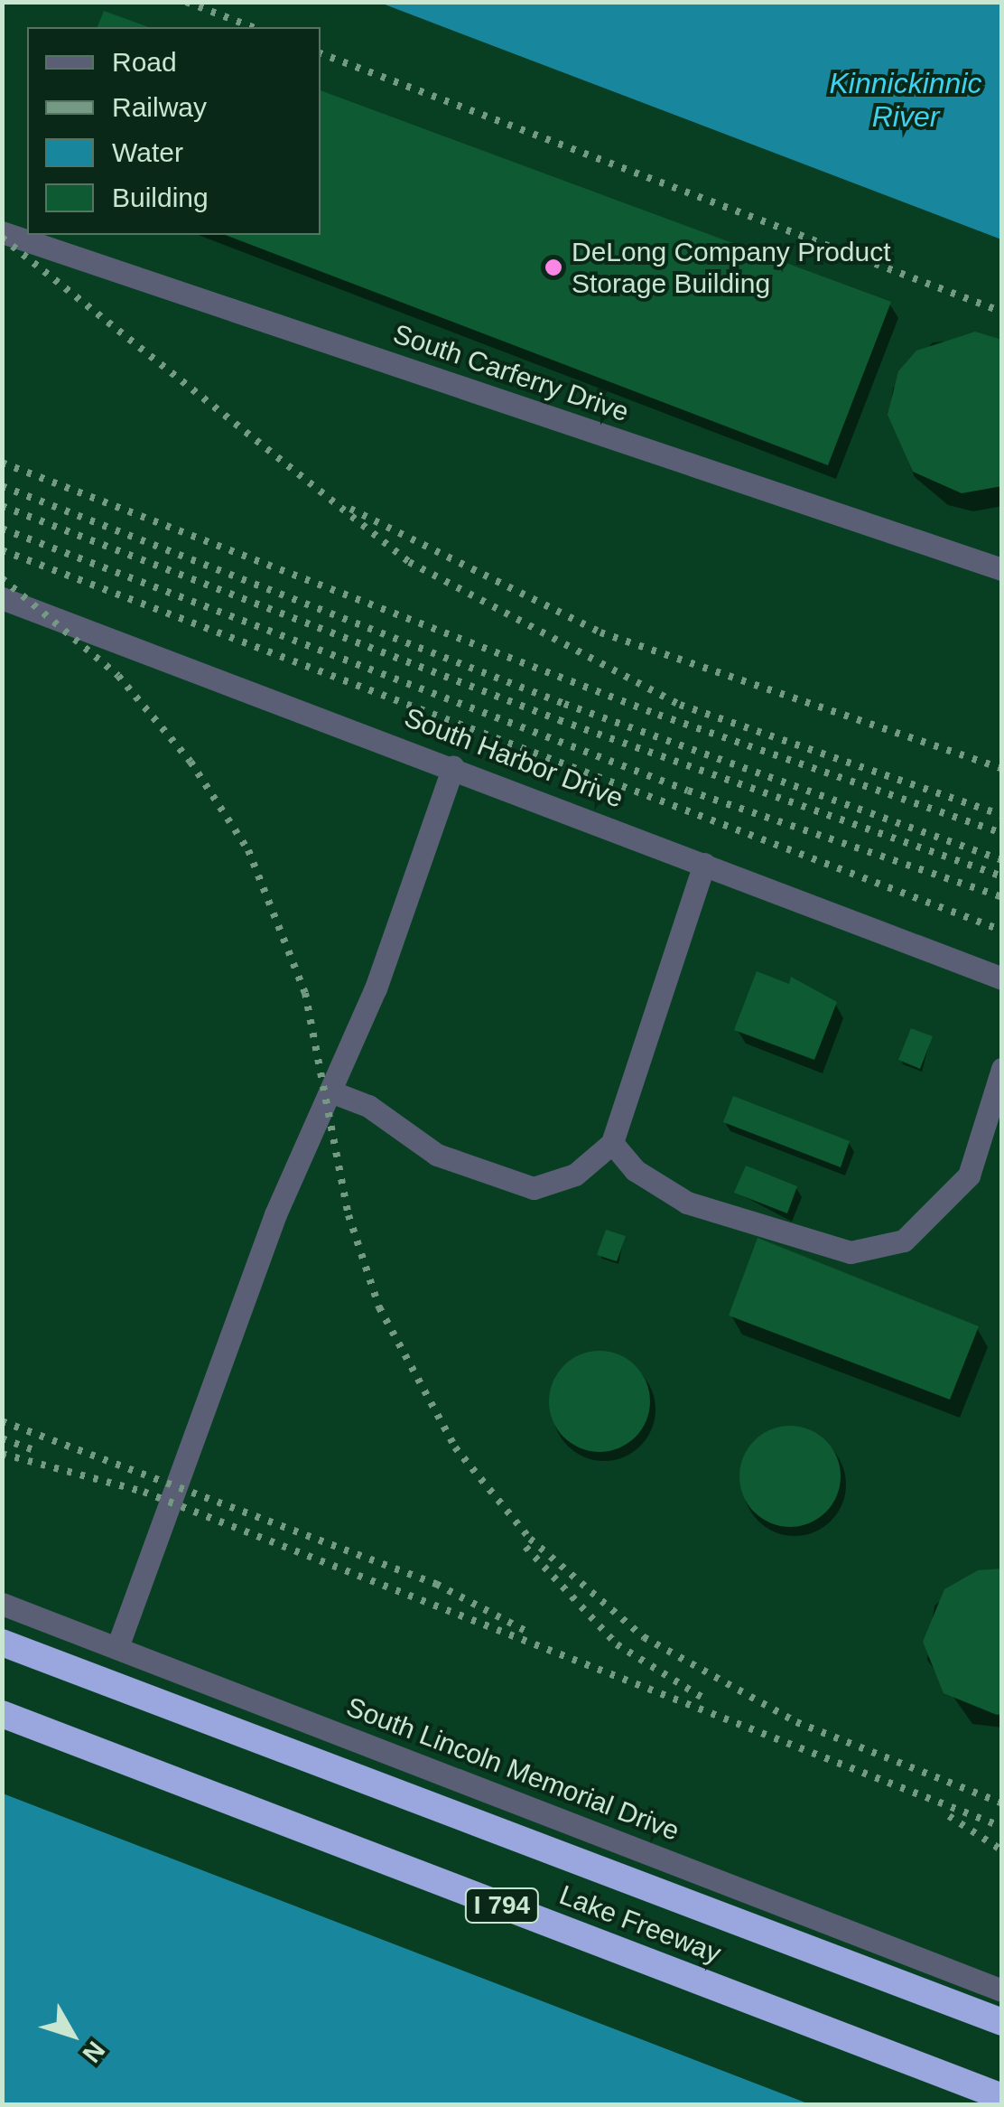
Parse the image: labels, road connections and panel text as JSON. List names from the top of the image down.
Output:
{
  "streets": {
    "highway": ["I 794", "Lake Freeway"],
    "street": ["South Carferry Drive", "South Harbor Drive", "South Lincoln Memorial Drive"]
  },
  "water": ["Kinnickinnic River"],
  "places": ["DeLong Company Product Storage Building"],
  "legend": [
    "Road",
    "Railway",
    "Water",
    "Building"
  ],
  "north": "bottom right"
}
